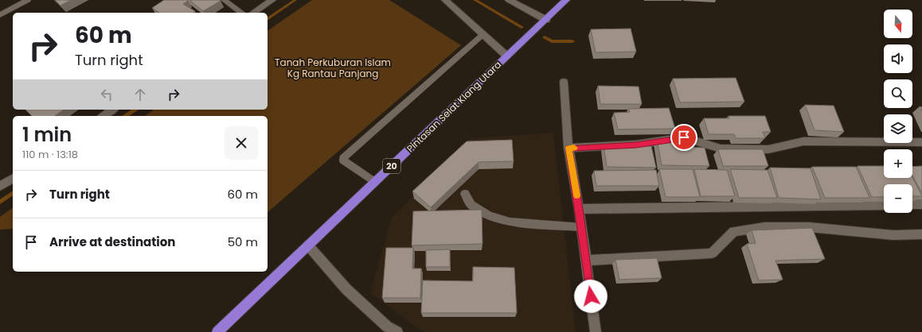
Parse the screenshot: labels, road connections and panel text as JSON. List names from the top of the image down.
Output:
{
  "streets": {
    "highway": ["Pintasan Selat Klang Utara", "20"]
  },
  "parks": ["Tanah Perkuburan Islam Kg Rantau Panjang"],
  "north": "bottom",
  "page": {
    "map_buttons": ["+", "−"],
    "turn": ["60 m", "Turn right"],
    "heading": ["1 min", "110 m · 13:18"],
    "list": [
      {
        "name": "Turn right",
        "value": "60 m"
      },
      {
        "name": "Arrive at destination",
        "value": "50 m"
      }
    ]
  }
}
